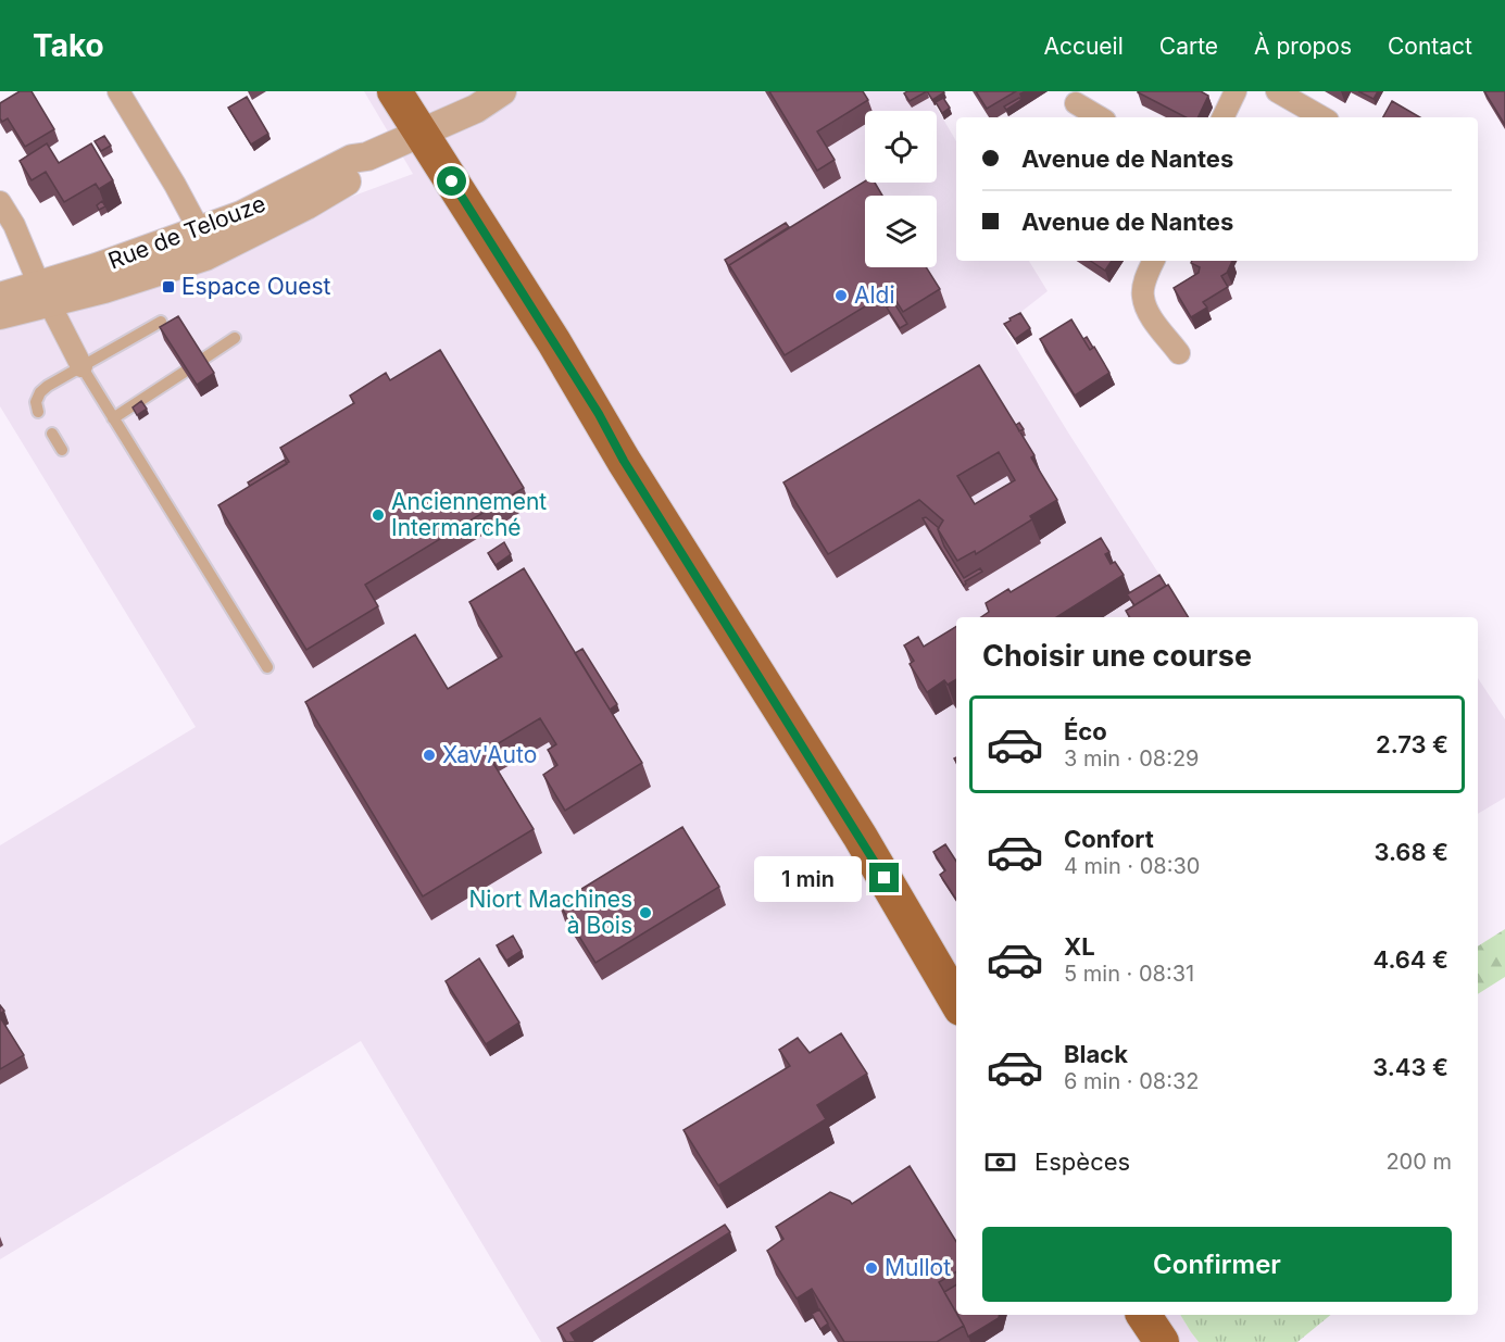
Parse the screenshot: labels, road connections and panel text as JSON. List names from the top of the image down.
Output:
{
  "streets": {
    "street": ["Rue de Telouze"]
  },
  "places": {
    "transit": ["Espace Ouest"],
    "other": [
      "Aldi",
      "Anciennement Intermarché",
      "Xav'Auto",
      "Niort Machines à Bois",
      "Mullot"
    ]
  },
  "page": {
    "header": "Tako",
    "nav": [
      "Accueil",
      "Carte",
      "À propos",
      "Contact"
    ],
    "banner": ["Avenue de Nantes", "Avenue de Nantes"],
    "heading": "Choisir une course",
    "list": [
      {
        "name": "Éco",
        "note": "3 min · 08:29",
        "value": "2.73 €"
      },
      {
        "name": "Confort",
        "note": "4 min · 08:30",
        "value": "3.68 €"
      },
      {
        "name": "XL",
        "note": "5 min · 08:31",
        "value": "4.64 €"
      },
      {
        "name": "Black",
        "note": "6 min · 08:32",
        "value": "3.43 €"
      }
    ],
    "bubble": "1 min",
    "pay": ["Espèces", "200 m"],
    "buttons": "Confirmer"
  }
}
